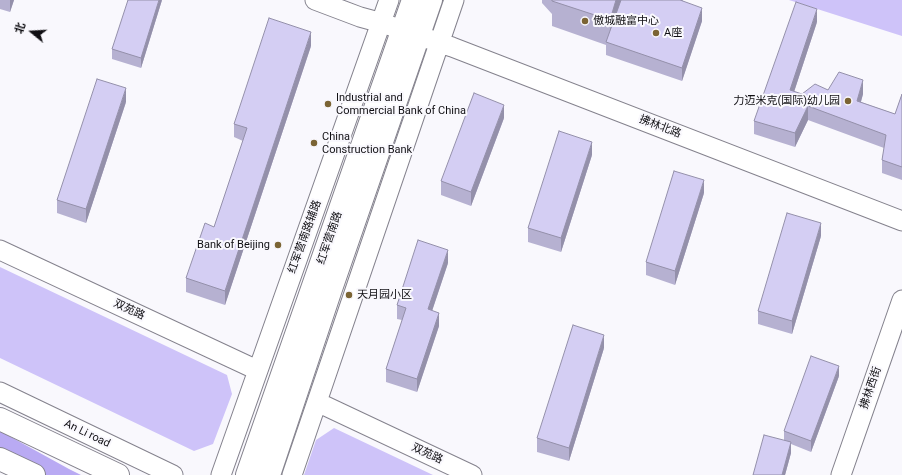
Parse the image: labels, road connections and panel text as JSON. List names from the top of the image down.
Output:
{
  "streets": {
    "main road": ["红军营南路"],
    "street": [
      "拂林北路",
      "红军营南路辅路",
      "双苑路",
      "拂林西街",
      "An Li road"
    ]
  },
  "crossings": [
    ["拂林北路", "红军营南路辅路"],
    ["拂林北路", "红军营南路"],
    ["红军营南路辅路", "双苑路"]
  ],
  "places": [
    "傲城融富中心",
    "A座",
    "力迈米克(国际)幼儿园",
    "Industrial and Commercial Bank of China",
    "China Construction Bank",
    "Bank of Beijing",
    "天月园小区"
  ],
  "north": "left"
}
